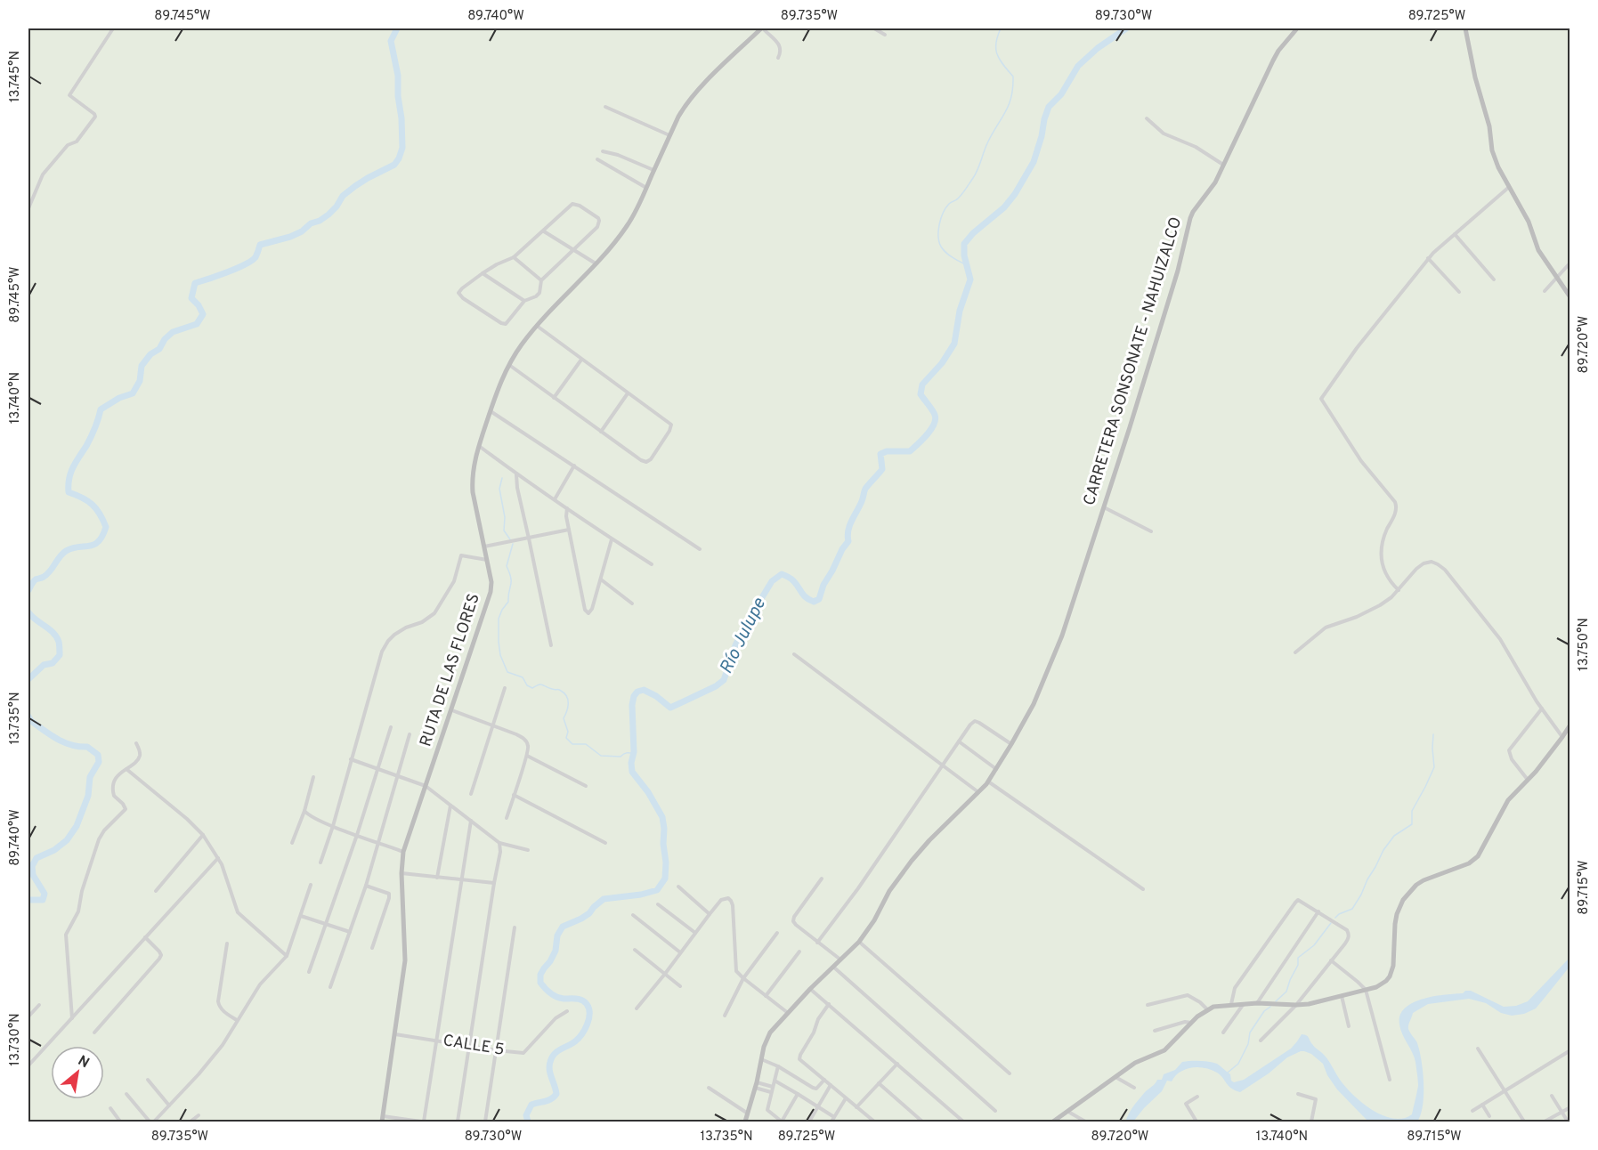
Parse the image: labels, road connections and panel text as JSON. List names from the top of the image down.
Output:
{
  "streets": {
    "street": ["CARRETERA SONSONATE - NAHUIZALCO", "RUTA DE LAS FLORES", "CALLE 5"]
  },
  "crossings": [
    ["RUTA DE LAS FLORES", "CALLE 5"]
  ],
  "water": ["Río Julupe"],
  "north": "top right",
  "coordinates": [
    "89.745°W",
    "89.740°W",
    "89.735°W",
    "89.730°W",
    "89.725°W",
    "13.745°N",
    "89.720°W",
    "13.740°N",
    "13.750°N",
    "13.735°N",
    "89.715°W",
    "13.730°N"
  ]
}
